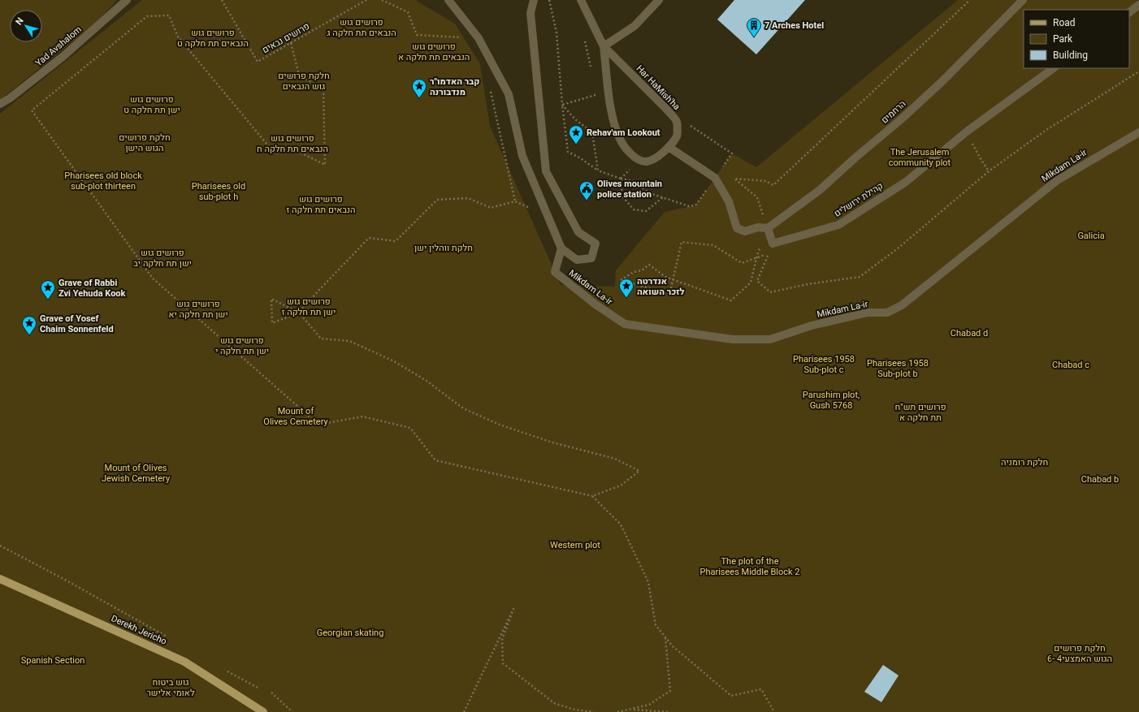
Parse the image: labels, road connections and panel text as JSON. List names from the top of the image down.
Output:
{
  "streets": {
    "main road": ["Derekh Jericho"],
    "street": [
      "Yad Avshalom",
      "Har HaMish'ha",
      "הרחמים",
      "Mikdam La-ir",
      "קהילת ירושלים"
    ],
    "path": ["פרושים נבאים"]
  },
  "crossings": [
    ["הרחמים", "קהילת ירושלים"]
  ],
  "parks": [
    "פרושים גוש הנבאים תת חלקה ג",
    "פרושים גוש הנבאים תת חלקה ט",
    "פרושים גוש הנבאים תת חלקה א",
    "חלקת פרושים גוש הנבאים",
    "פרושים גוש ישן תת חלקה ט",
    "חלקת פרושים הגוש הישן",
    "פרושים גוש הנבאים תת חלקה ח",
    "The Jerusalem community plot",
    "Pharisees old block sub-plot thirteen",
    "Pharisees old sub-plot h",
    "פרושים גוש הנבאים תת חלקה ז",
    "Galicia",
    "חלקת ווהלין ישן",
    "פרושים גוש ישן תת חלקה יב",
    "פרושים גוש ישן תת חלקה ז",
    "פרושים גוש ישן תת חלקה יא",
    "Chabad d",
    "פרושים גוש ישן תת חלקה י",
    "Pharisees 1958 Sub-plot c",
    "Pharisees 1958 Sub-plot b",
    "Chabad c",
    "Parushim plot, Gush 5768",
    "פרושים תש\"ח תת חלקה א",
    "Mount of Olives Cemetery",
    "חלקת רומניה",
    "Mount of Olives Jewish Cemetery",
    "Chabad b",
    "Western plot",
    "The plot of the Pharisees Middle Block 2",
    "Georgian skating",
    "חלקת פרושים הגוש האמצעי4 -6",
    "Spanish Section",
    "גוש ביטוח לאומי אלישר"
  ],
  "places": {
    "building": ["7 Arches Hotel"],
    "place": [
      "קבר האדמו\"ר מנדבורנה",
      "Rehav'am Lookout",
      "אנדרטה לזכר השואה",
      "Grave of Rabbi Zvi Yehuda Kook",
      "Grave of Yosef Chaim Sonnenfeld"
    ],
    "public building": ["Olives mountain police station"]
  },
  "legend": ["Road", "Park", "Building"],
  "north": "top left"
}
